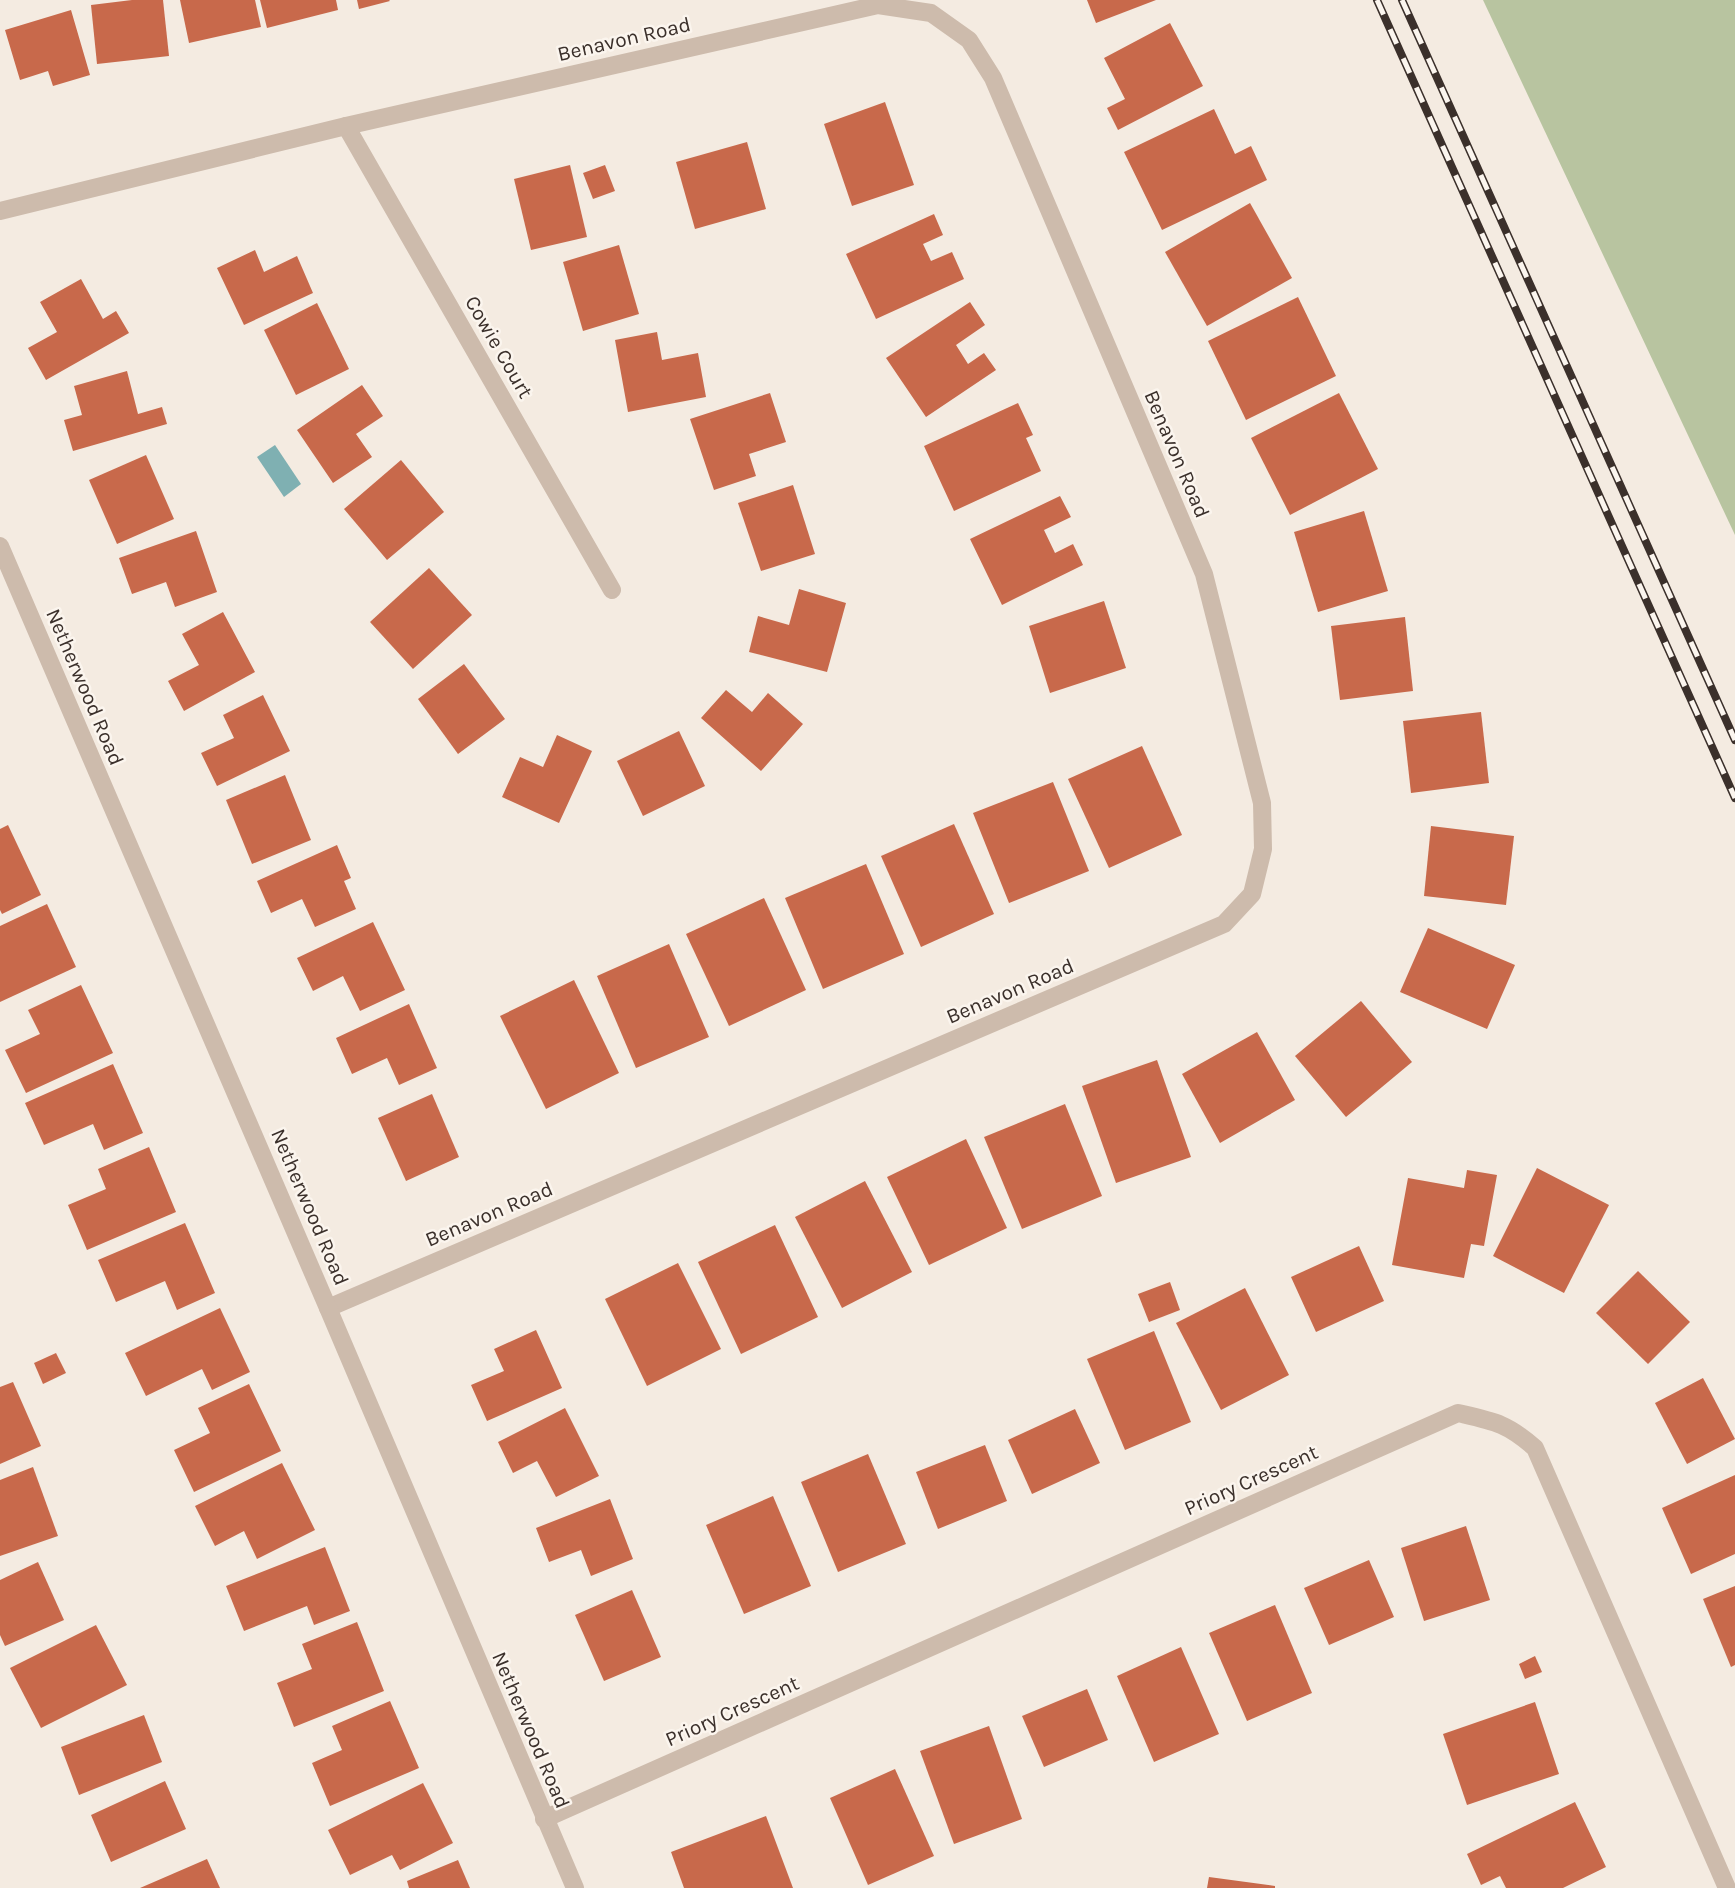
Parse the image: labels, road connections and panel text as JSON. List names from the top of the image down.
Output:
{
  "streets": {
    "street": [
      "Benavon Road",
      "Cowie Court",
      "Netherwood Road",
      "Priory Crescent"
    ]
  },
  "crossings": [
    ["Benavon Road", "Cowie Court"],
    ["Benavon Road", "Netherwood Road"],
    ["Netherwood Road", "Priory Crescent"]
  ]
}
